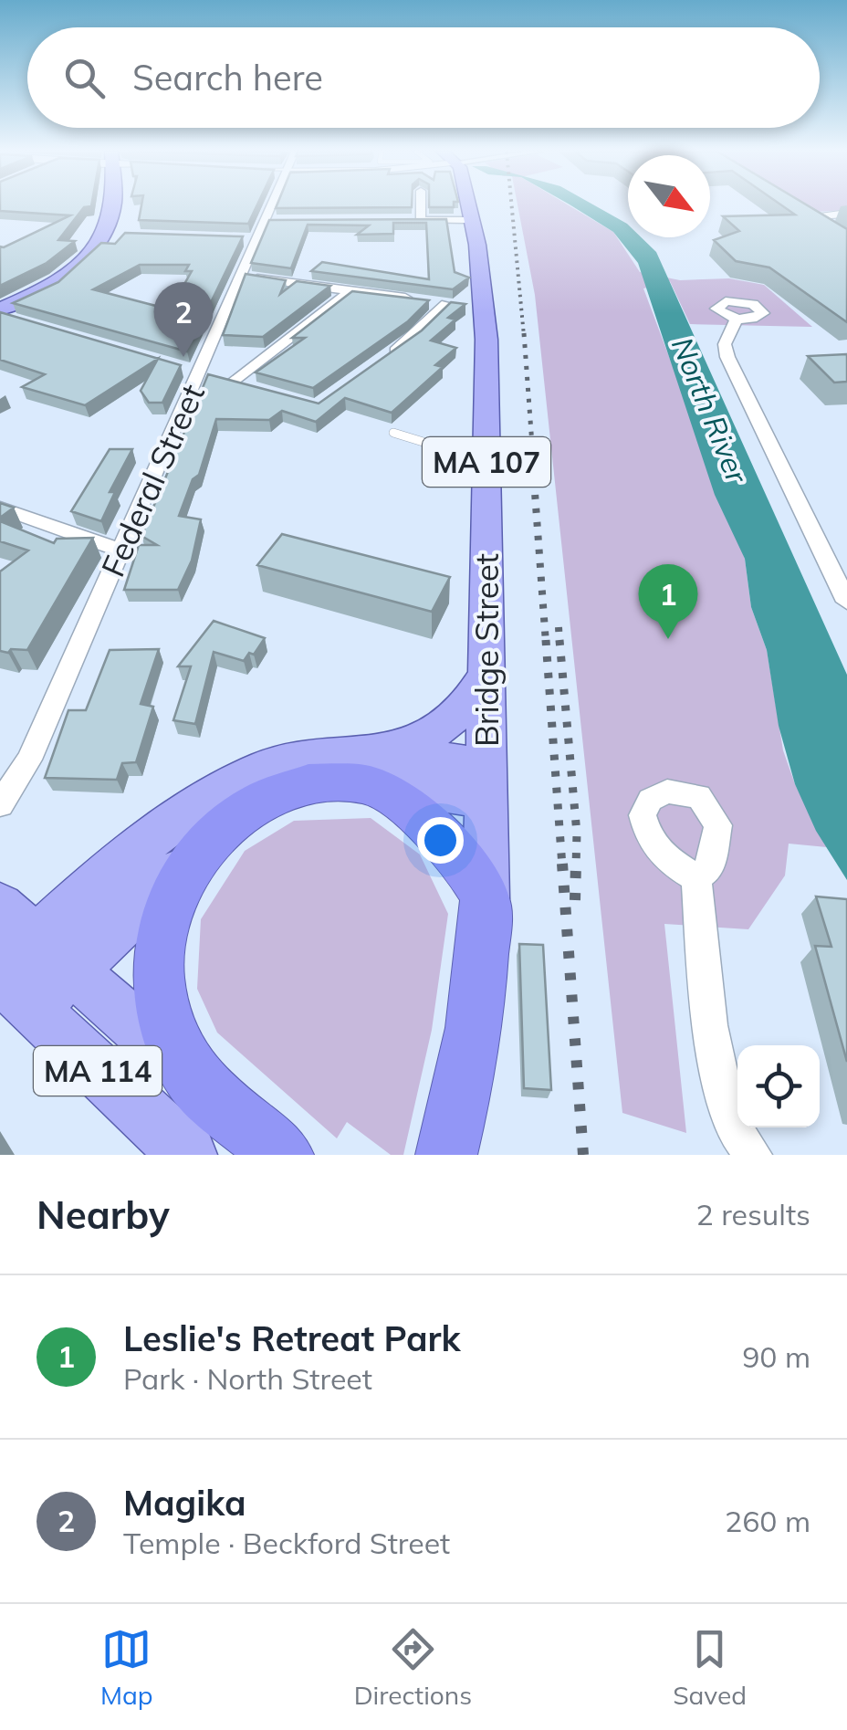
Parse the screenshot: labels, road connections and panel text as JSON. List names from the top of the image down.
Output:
{
  "streets": {
    "highway": ["MA 107", "Bridge Street", "MA 114"],
    "street": ["Federal Street"]
  },
  "water": ["North River"],
  "north": "bottom right",
  "page": {
    "search": "Search here",
    "pins": ["2", "1"],
    "heading": ["Nearby", "2 results"],
    "list": [
      {
        "mark": "1",
        "name": "Leslie's Retreat Park",
        "note": "Park · North Street",
        "value": "90 m"
      },
      {
        "mark": "2",
        "name": "Magika",
        "note": "Temple · Beckford Street",
        "value": "260 m"
      }
    ],
    "nav": ["Map", "Directions", "Saved"]
  }
}
